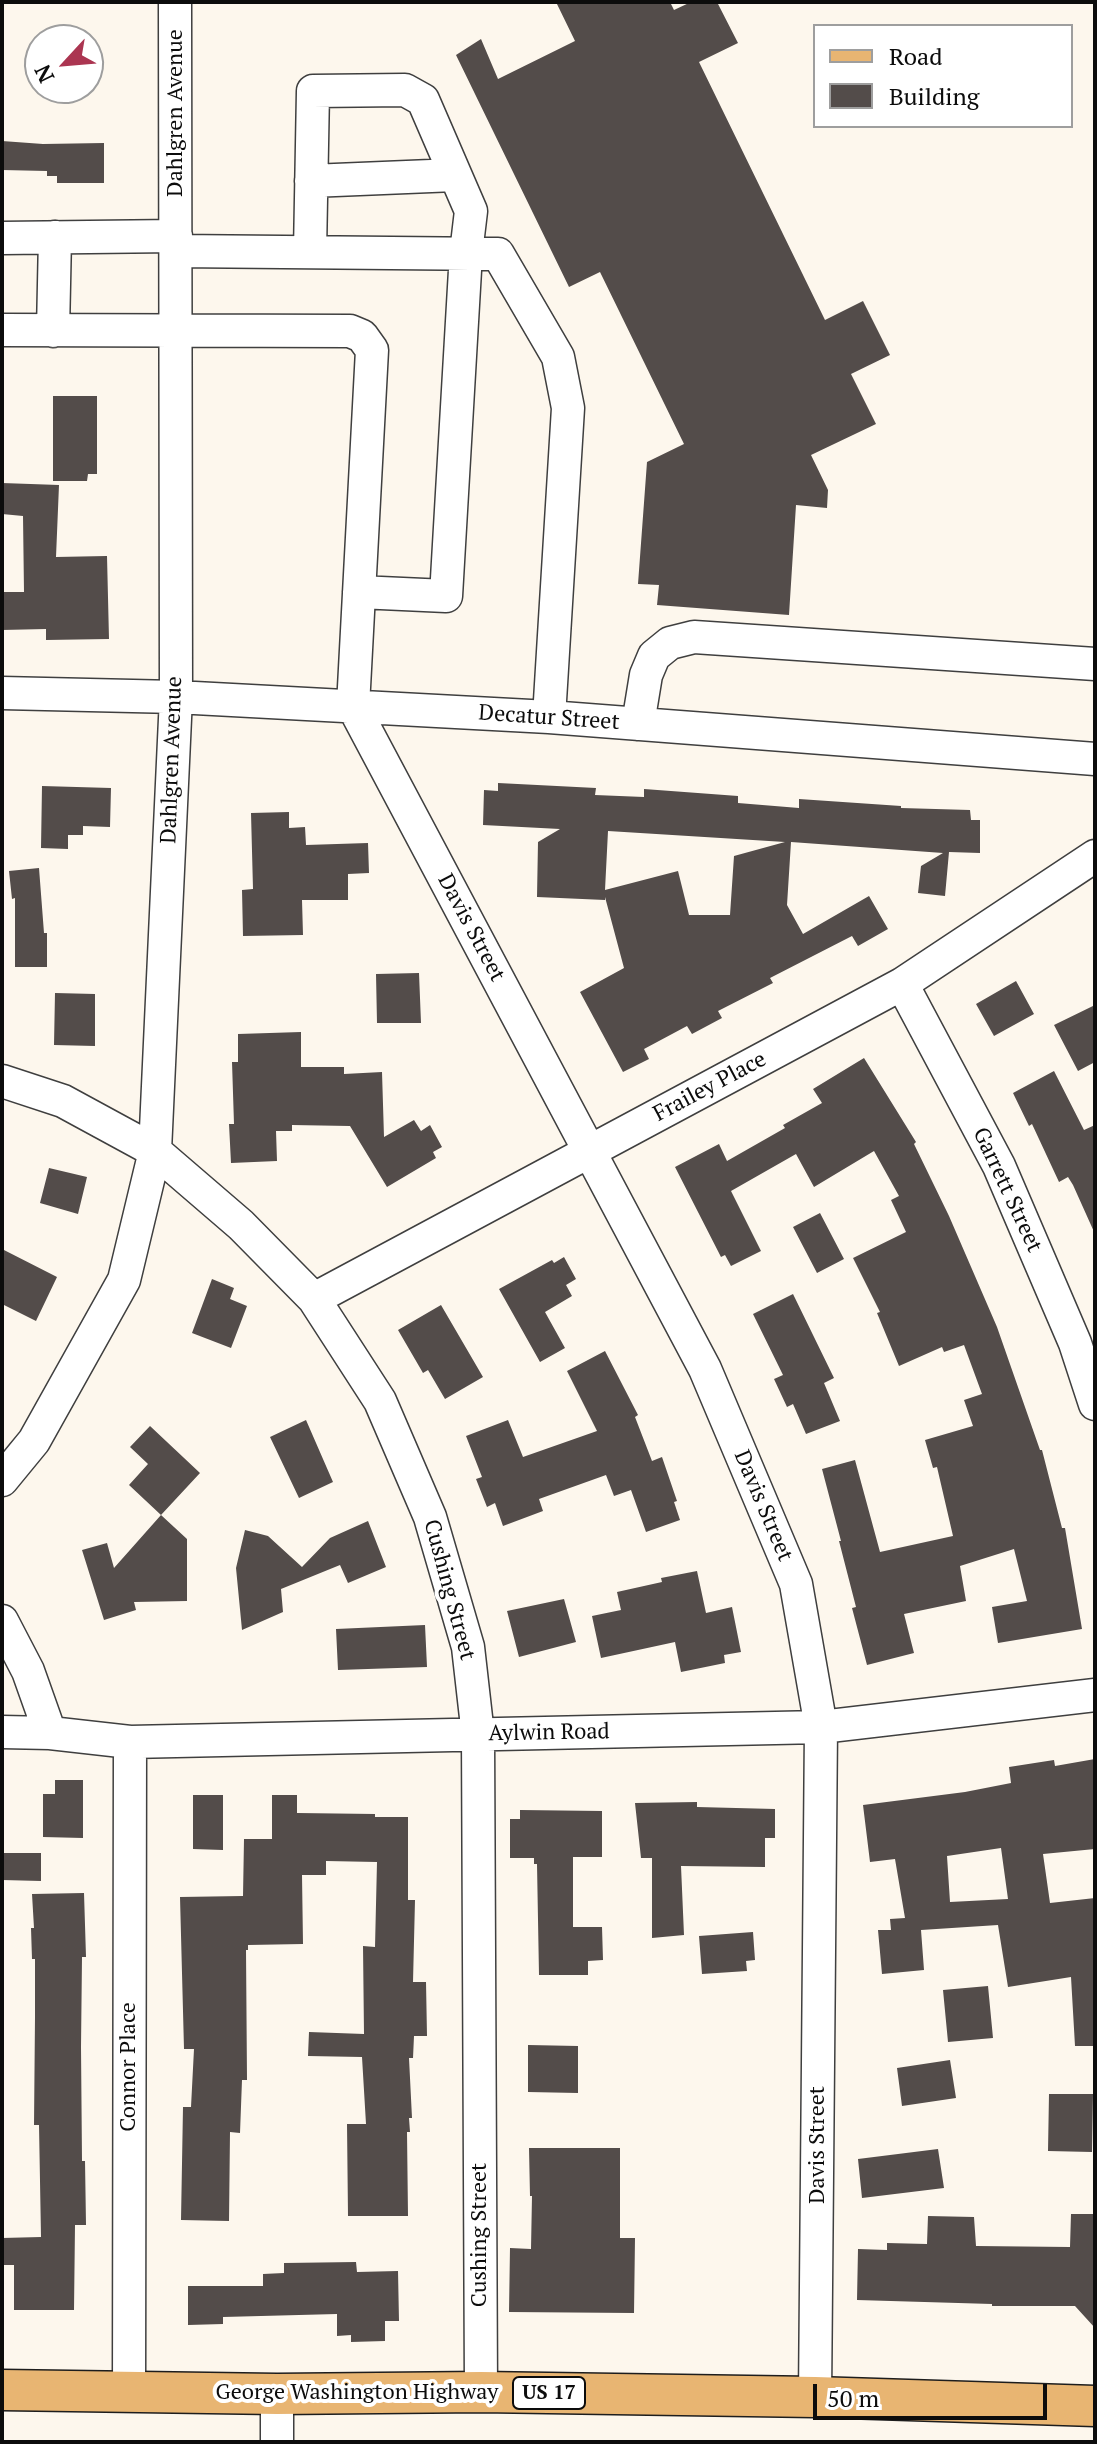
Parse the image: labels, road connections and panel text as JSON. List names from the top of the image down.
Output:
{
  "streets": {
    "main road": ["George Washington Highway", "US 17"],
    "street": [
      "Dahlgren Avenue",
      "Decatur Street",
      "Davis Street",
      "Frailey Place",
      "Garrett Street",
      "Cushing Street",
      "Aylwin Road",
      "Connor Place"
    ]
  },
  "crossings": [
    ["Dahlgren Avenue", "Decatur Street"],
    ["Dahlgren Avenue", "Cushing Street"],
    ["Decatur Street", "Davis Street"],
    ["Davis Street", "Frailey Place"],
    ["Davis Street", "Aylwin Road"],
    ["Davis Street", "George Washington Highway"],
    ["Frailey Place", "Garrett Street"],
    ["Frailey Place", "Cushing Street"],
    ["Cushing Street", "Aylwin Road"],
    ["Cushing Street", "George Washington Highway"],
    ["Aylwin Road", "Connor Place"],
    ["Connor Place", "George Washington Highway"]
  ],
  "legend": ["Road", "Building"],
  "scale_bar": "50 m",
  "north": "bottom left"
}
